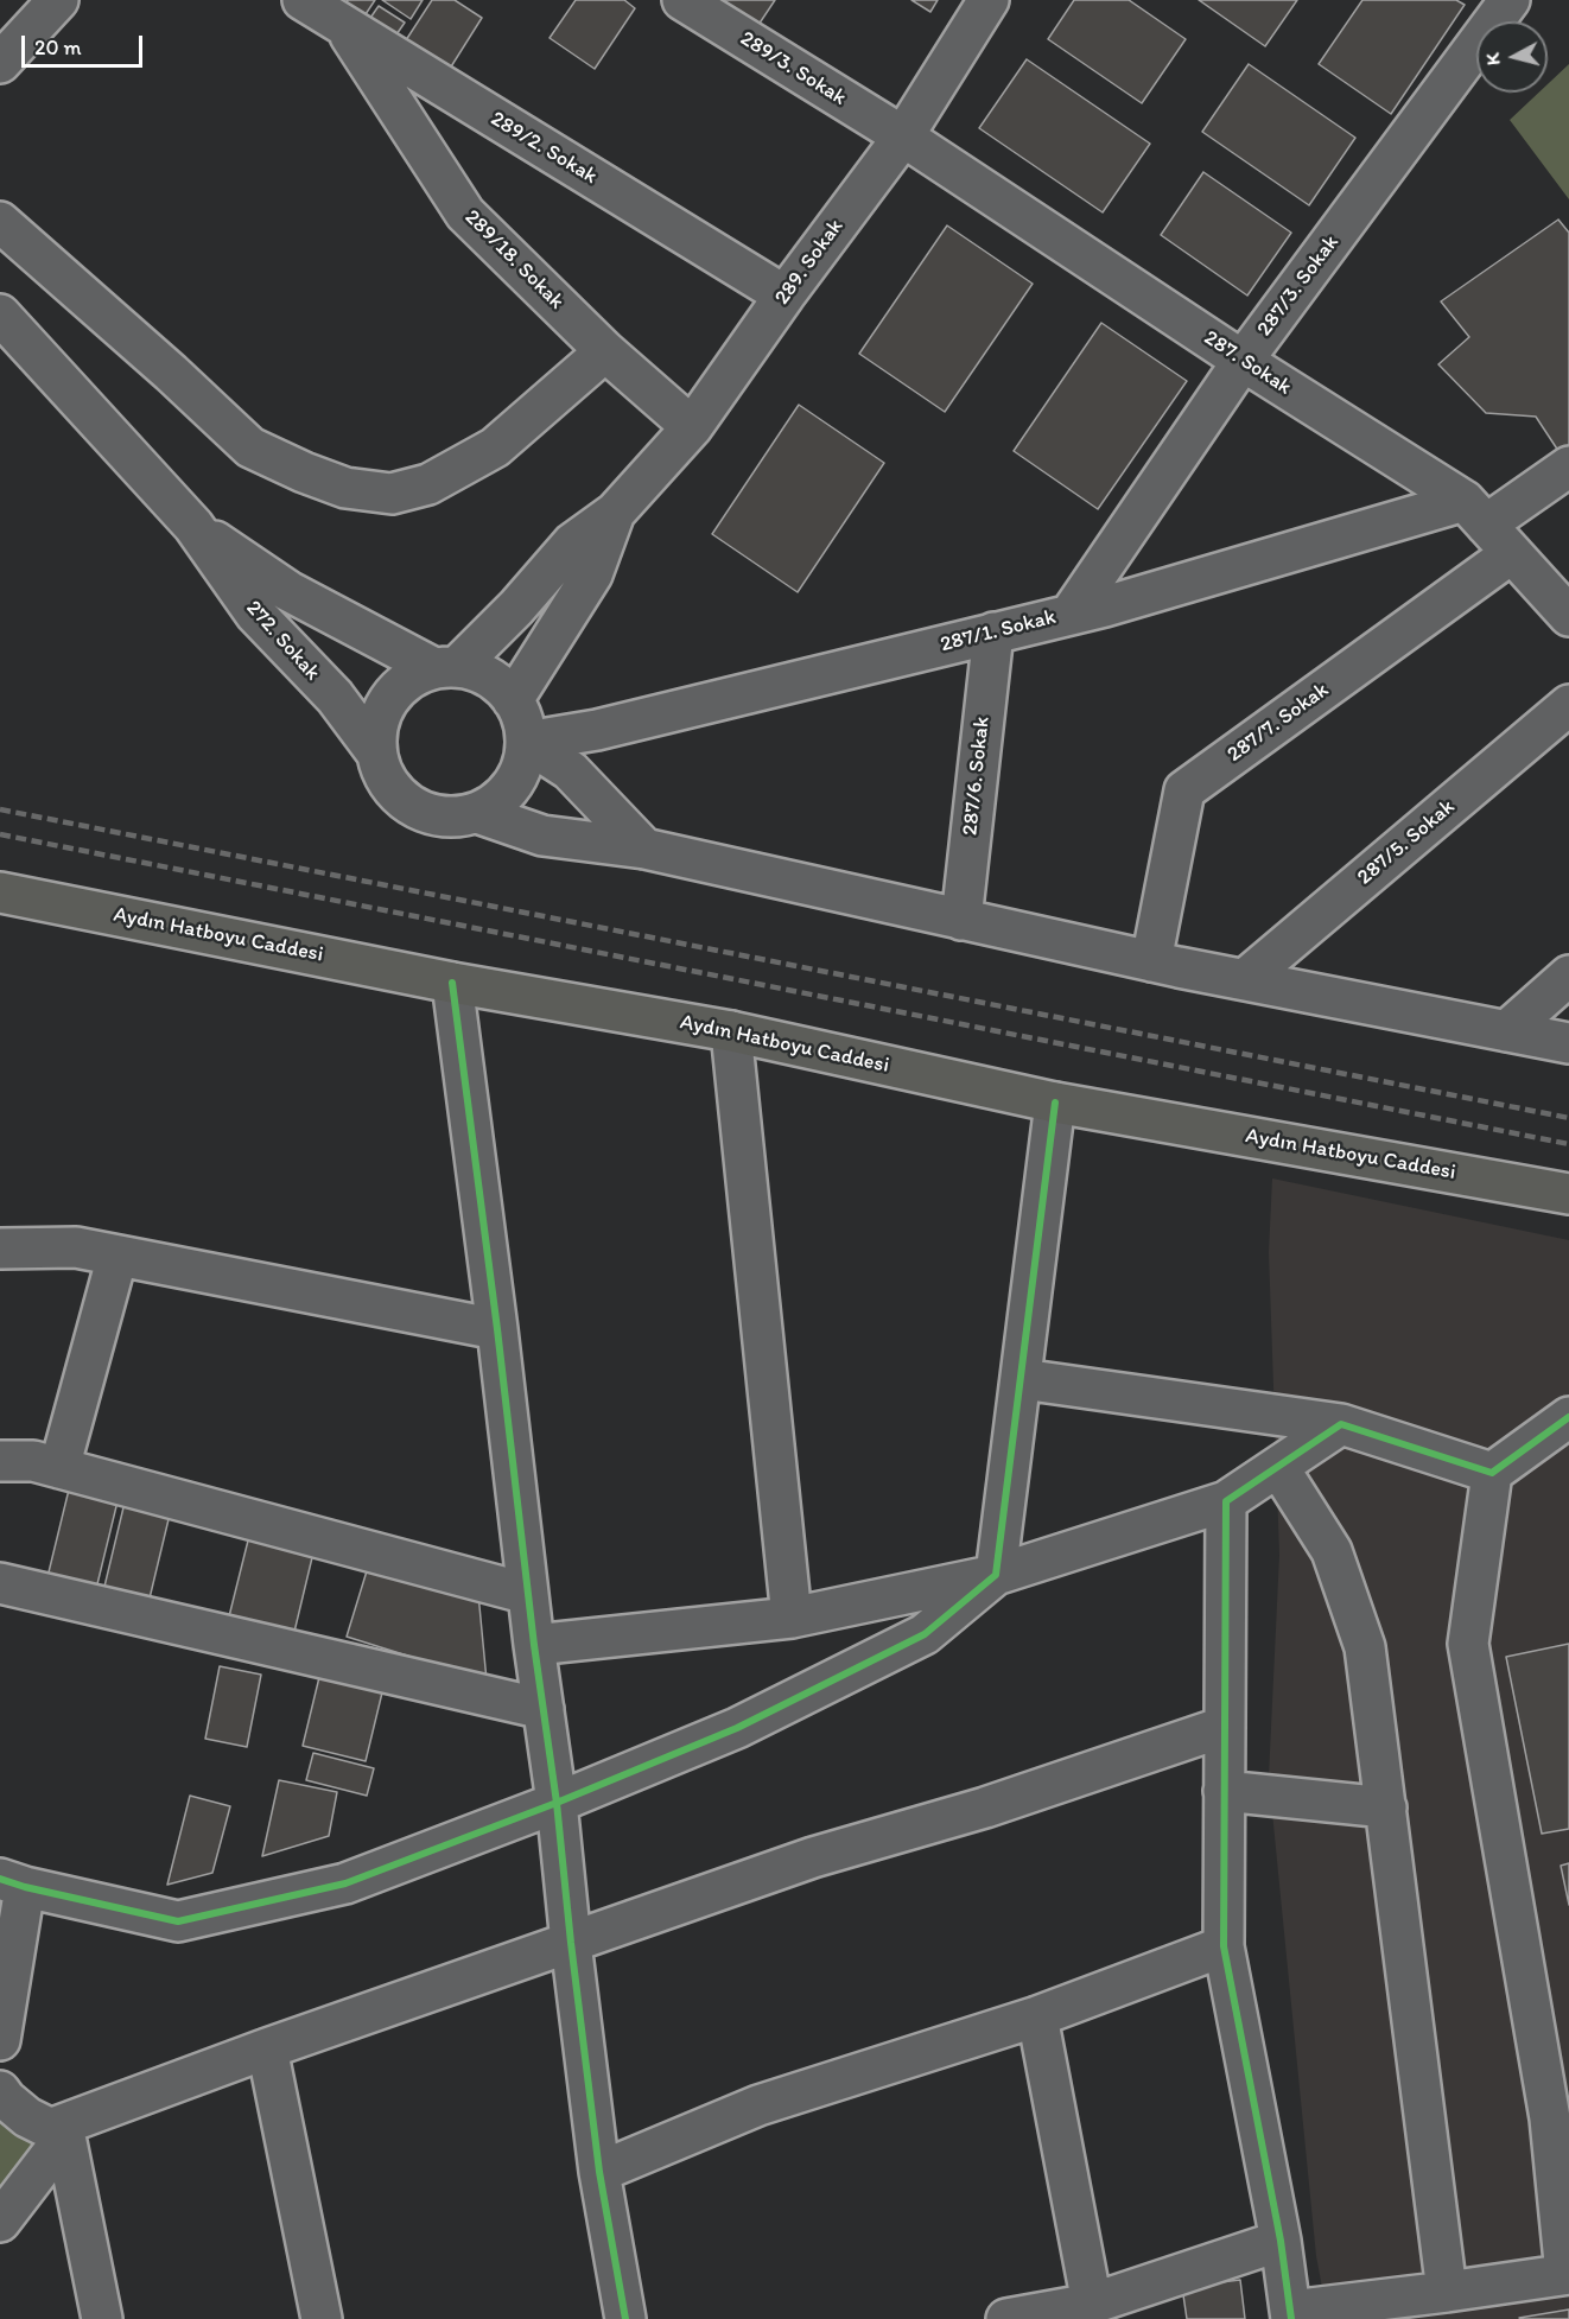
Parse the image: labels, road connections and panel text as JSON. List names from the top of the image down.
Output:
{
  "streets": {
    "main road": ["Aydın Hatboyu Caddesi"],
    "street": [
      "289/3. Sokak",
      "289/2. Sokak",
      "289/18. Sokak",
      "289. Sokak",
      "287/3. Sokak",
      "287. Sokak",
      "287/1. Sokak",
      "272. Sokak",
      "287/7. Sokak",
      "287/6. Sokak",
      "287/5. Sokak"
    ]
  },
  "crossings": [
    ["289/3. Sokak", "289. Sokak"],
    ["289/3. Sokak", "287. Sokak"],
    ["289/2. Sokak", "289/18. Sokak"],
    ["289/2. Sokak", "289. Sokak"],
    ["289/18. Sokak", "289. Sokak"],
    ["289. Sokak", "287. Sokak"],
    ["287/3. Sokak", "287. Sokak"],
    ["287/3. Sokak", "287/1. Sokak"],
    ["287. Sokak", "287/1. Sokak"],
    ["287. Sokak", "287/7. Sokak"],
    ["287/1. Sokak", "272. Sokak"],
    ["287/1. Sokak", "287/6. Sokak"]
  ],
  "scale_bar": "20 m",
  "north": "left"
}
